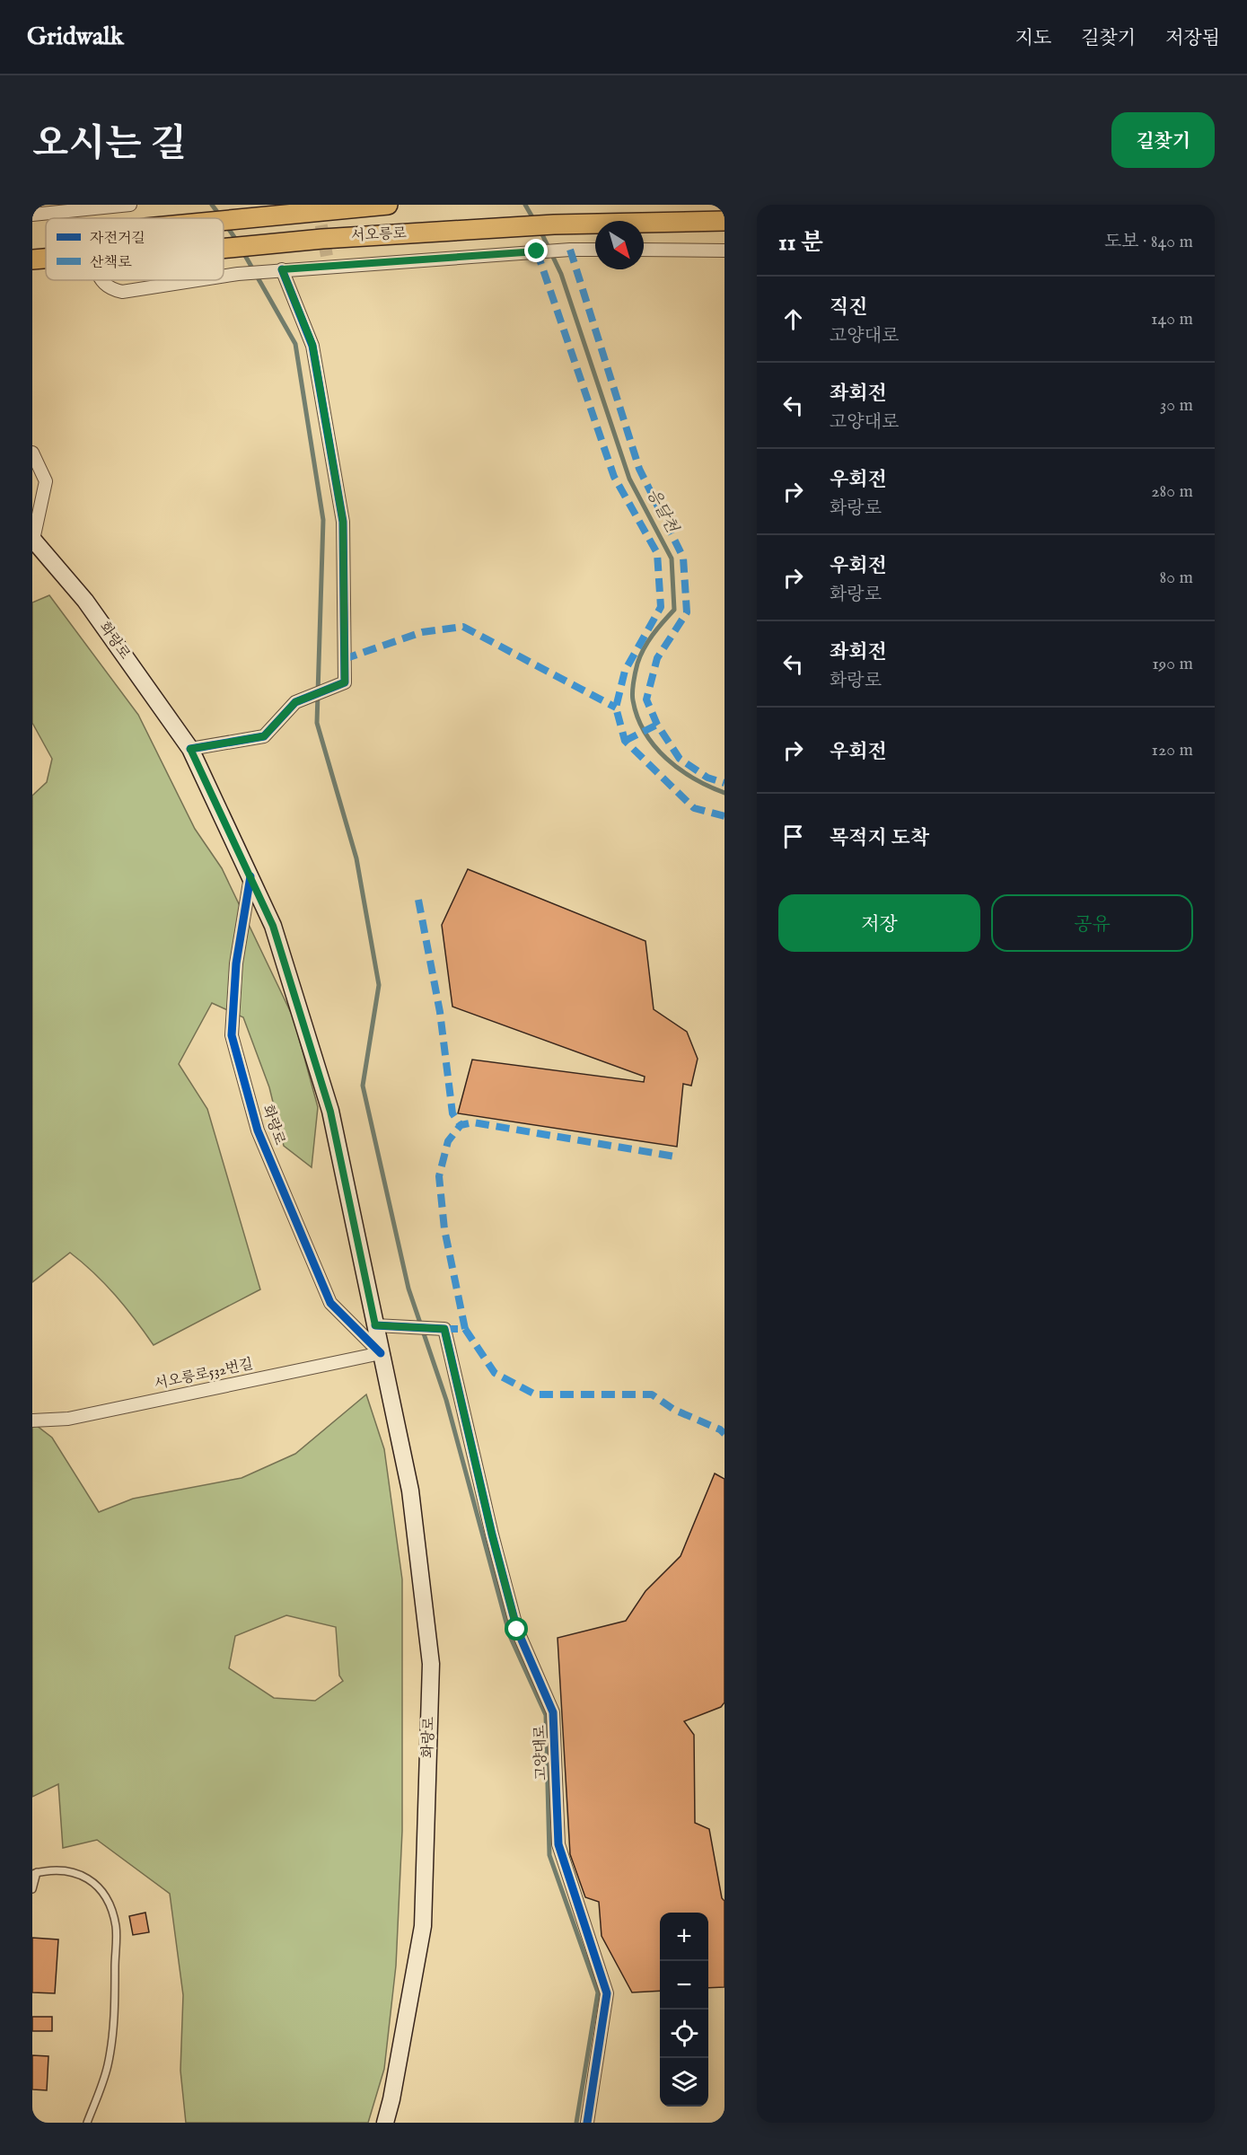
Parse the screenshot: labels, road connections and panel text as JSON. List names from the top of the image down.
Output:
{
  "streets": {
    "main road": ["서오릉로", "화랑로"],
    "street": ["서오릉로532번길", "고양대로"]
  },
  "crossings": [
    ["화랑로", "서오릉로532번길"],
    ["화랑로", "고양대로"]
  ],
  "water": ["응달천"],
  "legend": ["자전거길", "산책로"],
  "north": "bottom right",
  "page": {
    "header": "Gridwalk",
    "nav": ["지도", "길찾기", "저장됨"],
    "title": "오시는 길",
    "buttons": [
      "길찾기",
      ["저장", "공유"]
    ],
    "heading": ["11 분", "도보 · 840 m"],
    "list": [
      ["직진", "고양대로", "140 m"],
      ["좌회전", "고양대로", "30 m"],
      ["우회전", "화랑로", "280 m"],
      ["우회전", "화랑로", "80 m"],
      ["좌회전", "화랑로", "190 m"],
      ["우회전", "120 m"],
      "목적지 도착"
    ],
    "map_buttons": ["+", "−"]
  }
}
